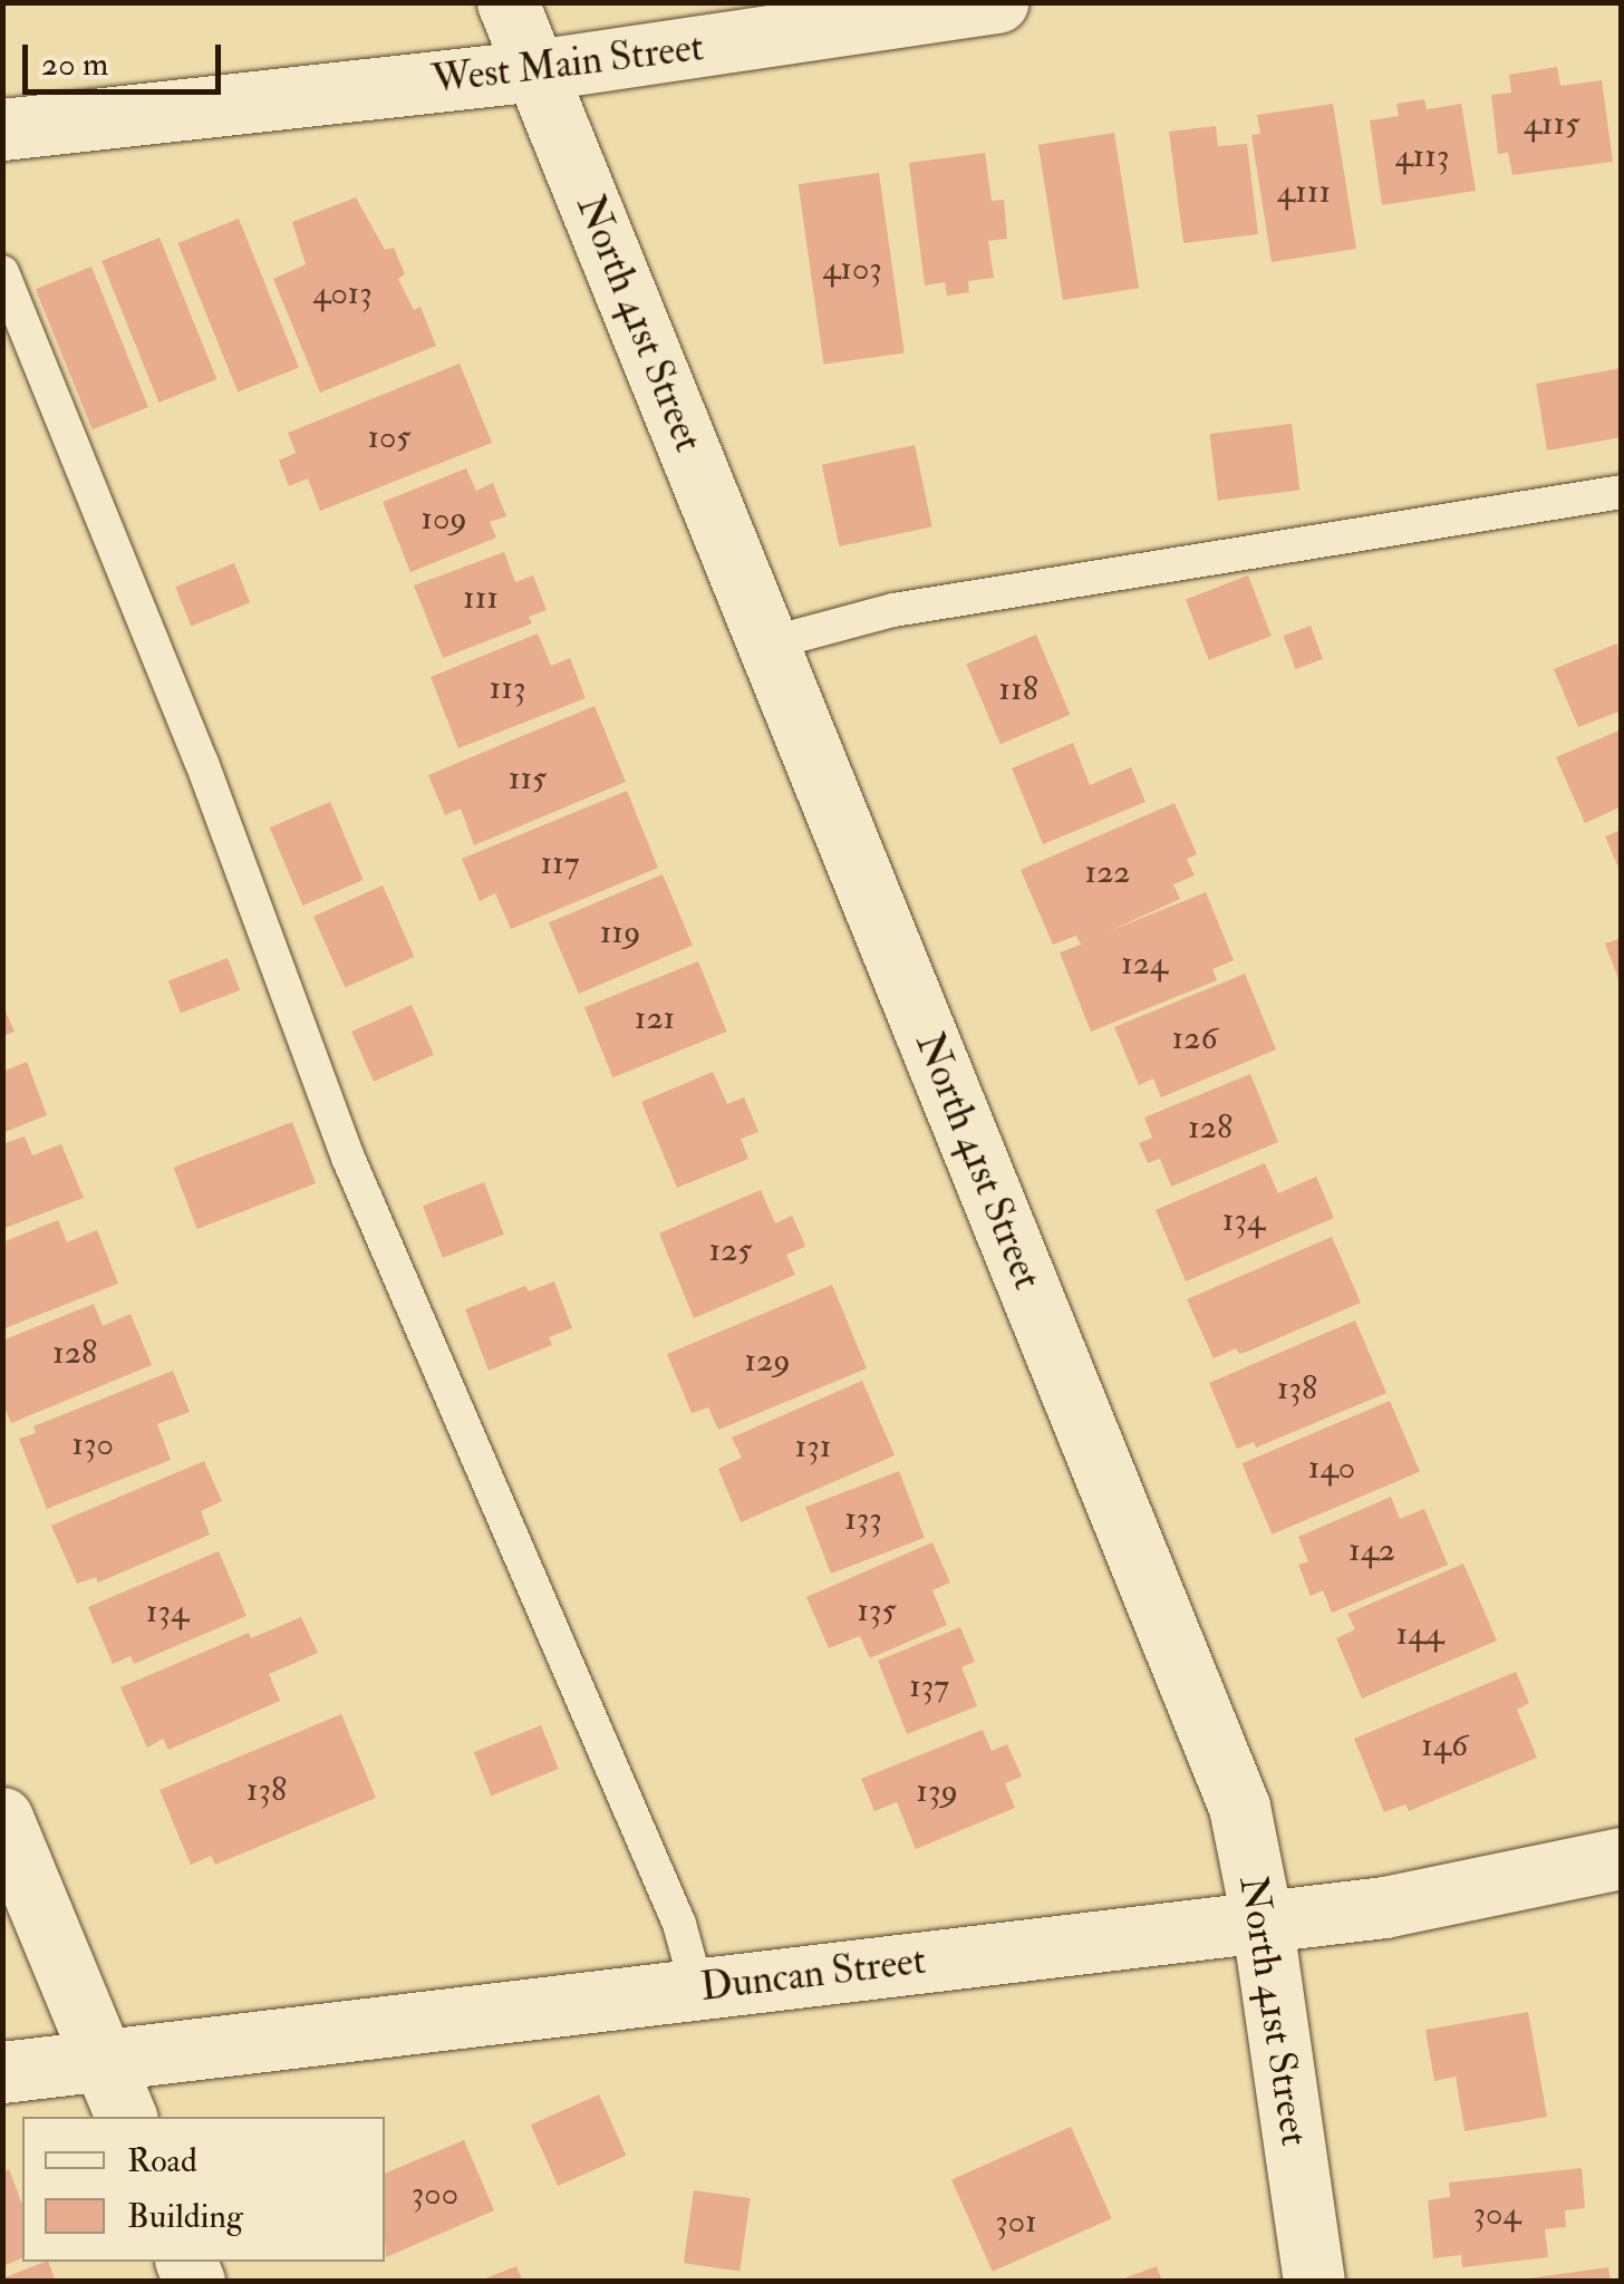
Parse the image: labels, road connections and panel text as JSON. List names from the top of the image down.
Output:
{
  "streets": {
    "street": ["West Main Street", "North 41st Street", "Duncan Street"]
  },
  "crossings": [
    ["West Main Street", "North 41st Street"],
    ["North 41st Street", "Duncan Street"]
  ],
  "house_numbers": [
    "4115",
    "4113",
    "4111",
    "4103",
    "4013",
    "105",
    "109",
    "111",
    "113",
    "118",
    "115",
    "117",
    "122",
    "119",
    "124",
    "121",
    "126",
    "128",
    "134",
    "125",
    "128",
    "129",
    "138",
    "130",
    "131",
    "140",
    "133",
    "142",
    "135",
    "134",
    "144",
    "137",
    "146",
    "138",
    "139",
    "300",
    "304",
    "301"
  ],
  "legend": ["Road", "Building"],
  "scale_bar": "20 m"
}
